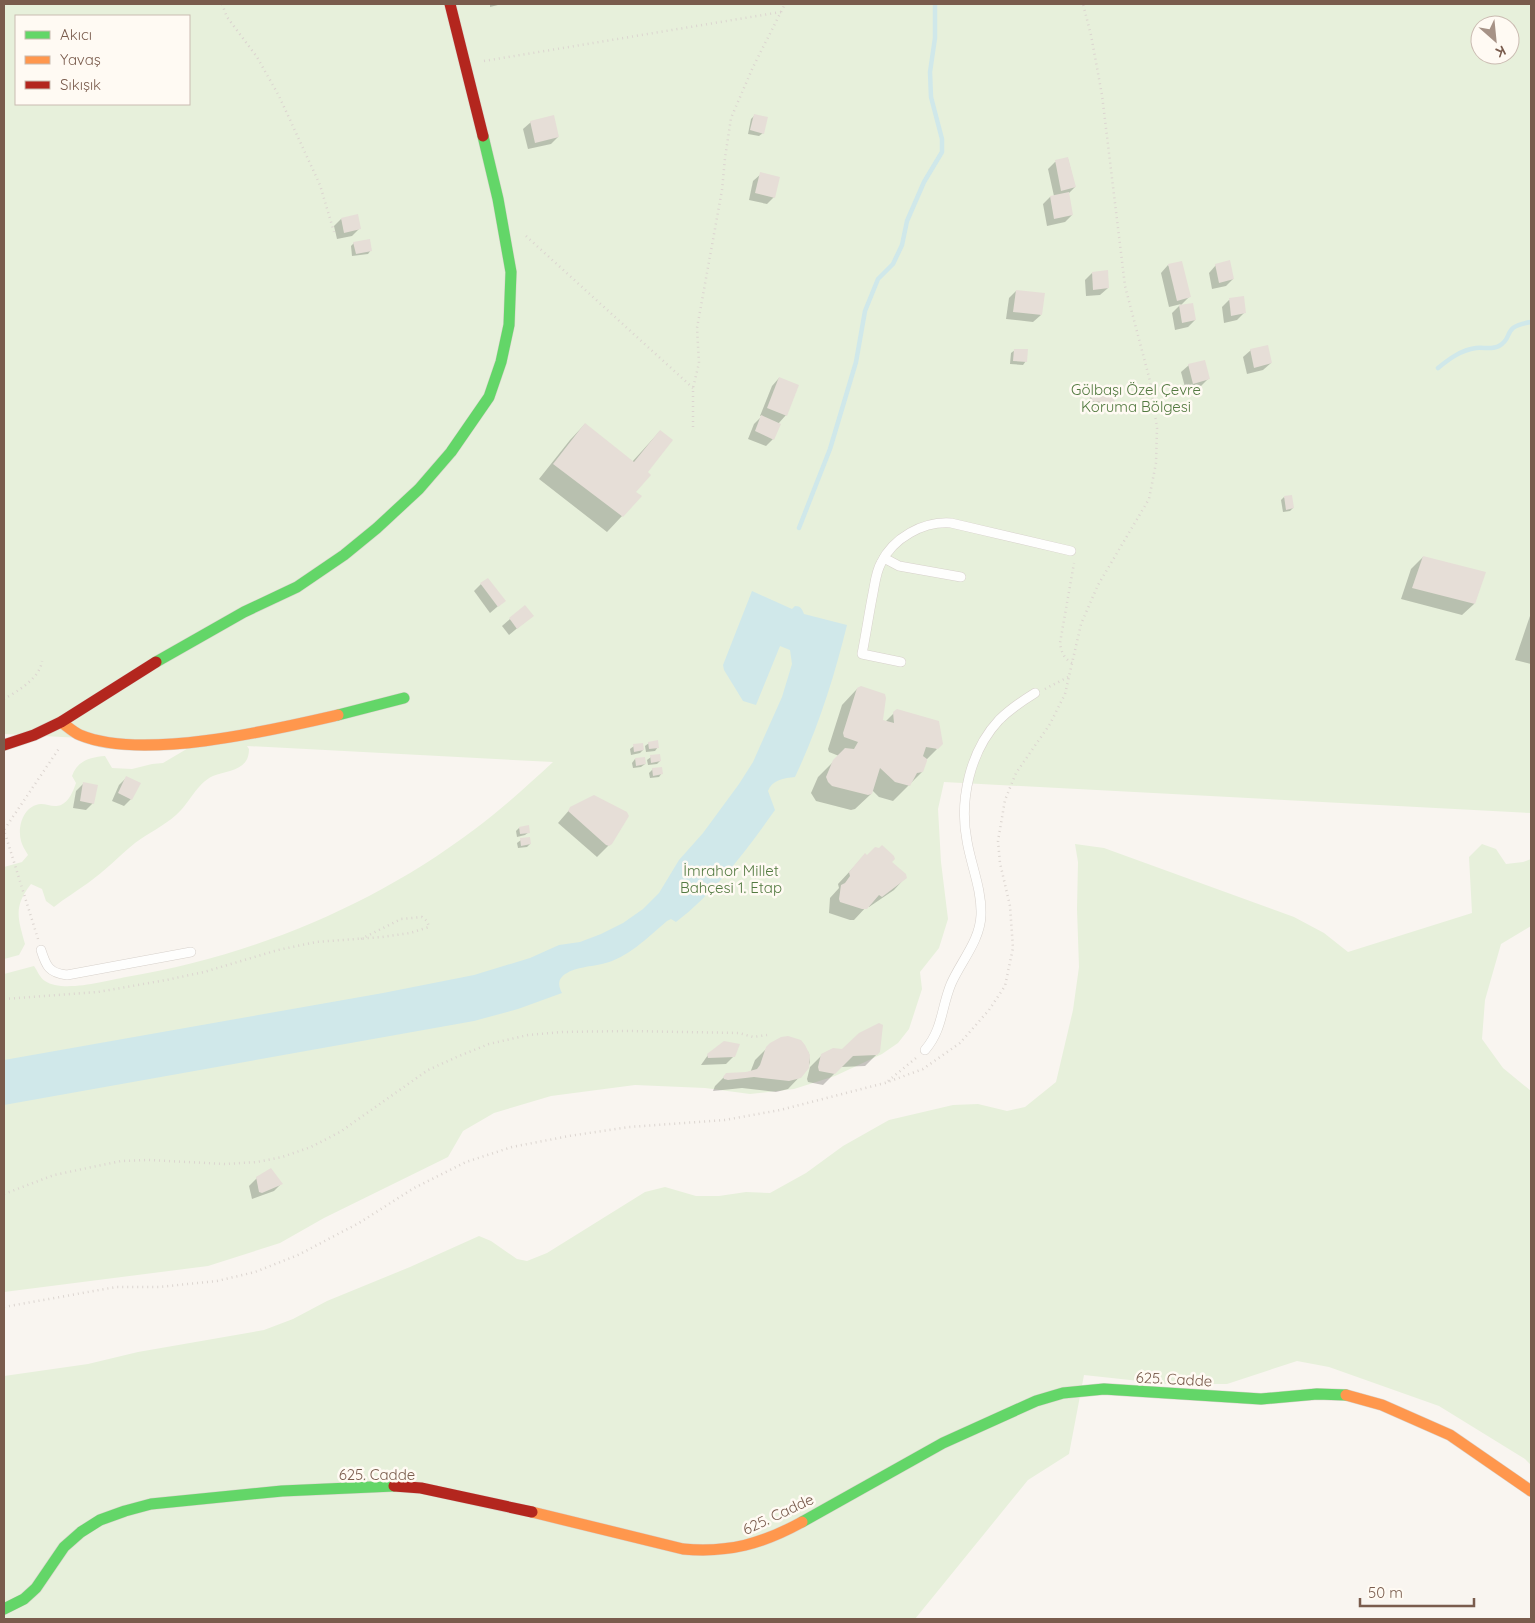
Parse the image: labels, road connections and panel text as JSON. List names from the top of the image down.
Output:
{
  "streets": {
    "street": ["625. Cadde"]
  },
  "parks": ["Gölbaşı Özel Çevre Koruma Bölgesi", "İmrahor Millet Bahçesi 1. Etap"],
  "legend": ["Akıcı", "Yavaş", "Sıkışık"],
  "scale_bar": "50 m",
  "north": "bottom right"
}
